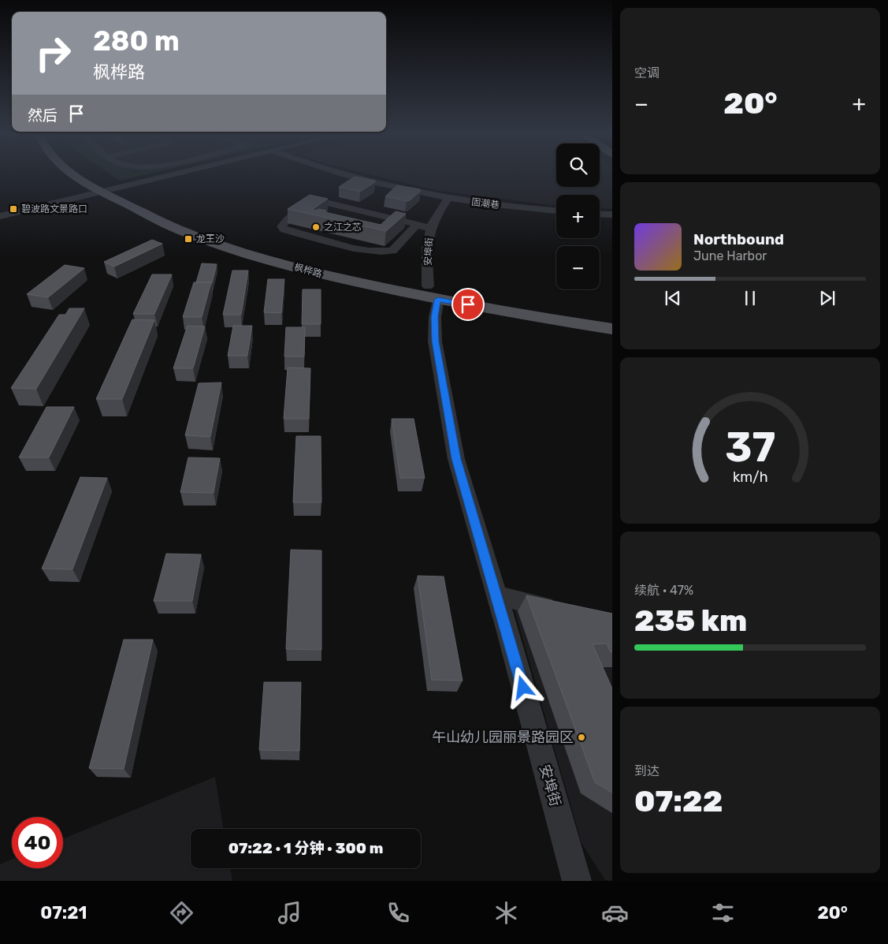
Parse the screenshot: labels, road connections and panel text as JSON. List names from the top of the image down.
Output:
{
  "streets": {
    "main road": ["枫桦路"],
    "street": ["固潮巷", "安埠街"]
  },
  "crossings": [
    ["固潮巷", "安埠街"],
    ["安埠街", "枫桦路"]
  ],
  "places": {
    "transit": ["碧波路文景路口", "龙王沙"],
    "other": ["之江之芯", "午山幼儿园丽景路园区"]
  },
  "page": {
    "tile": [
      "空调",
      ["续航 · 47%", "235 km"],
      ["到达", "07:22"]
    ],
    "turn": ["280 m", "枫桦路"],
    "heat": ["−", "20°", "+"],
    "then": "然后",
    "map_buttons": ["+", "−"],
    "song": ["Northbound", "June Harbor"],
    "limit": "40",
    "trip": "07:22 · 1 分钟 · 300 m",
    "tabs": ["07:21", "20°"],
    "gauge": ["37", "km/h"]
  }
}
